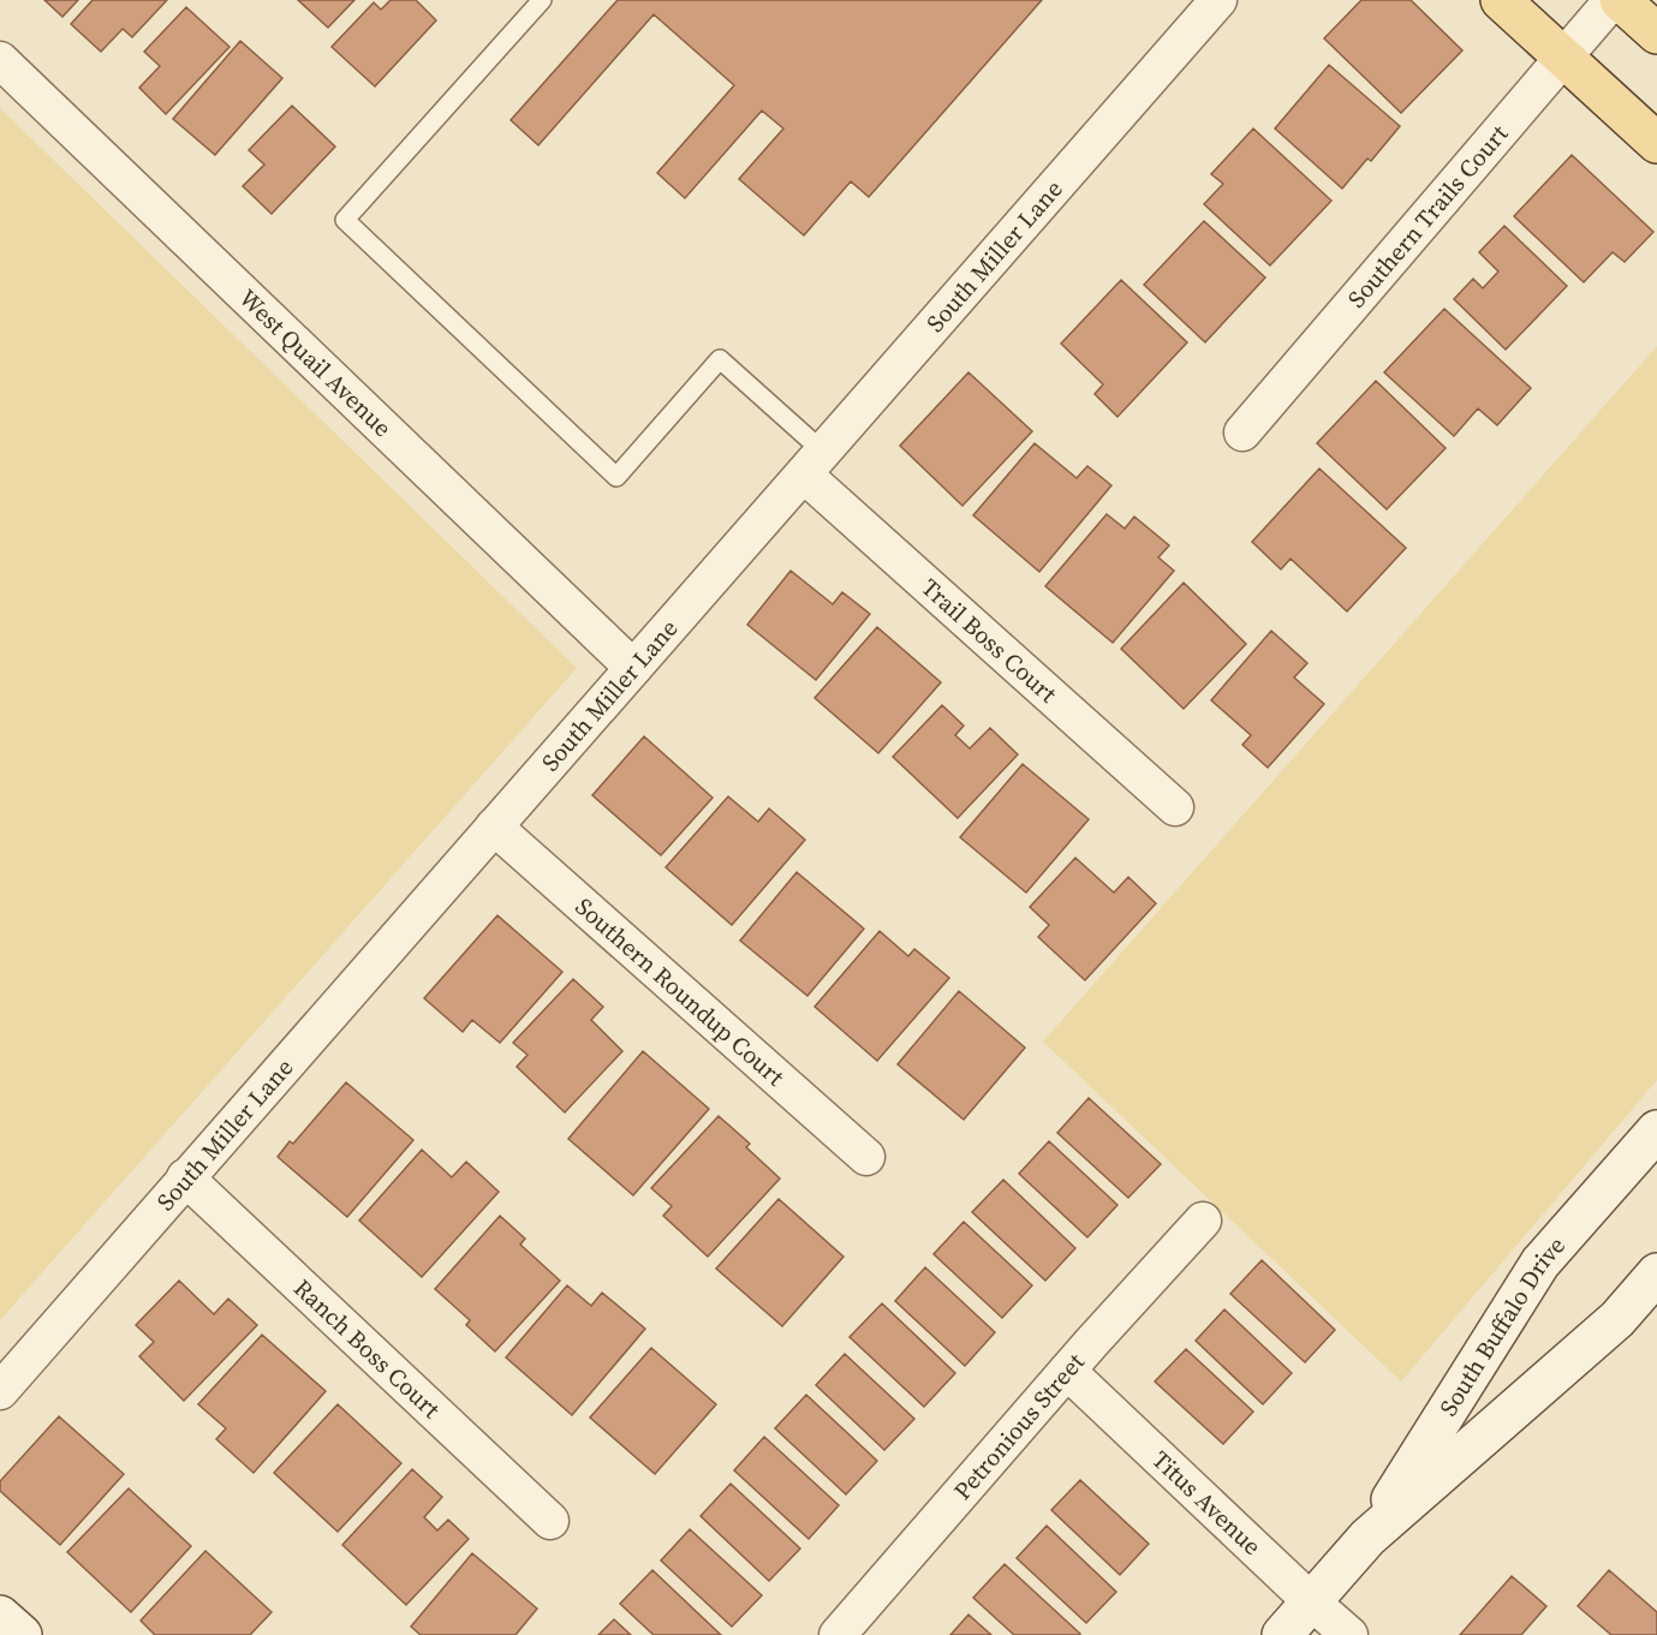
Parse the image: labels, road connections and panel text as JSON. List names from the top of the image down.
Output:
{
  "streets": {
    "main road": ["South Buffalo Drive"],
    "street": [
      "Southern Trails Court",
      "South Miller Lane",
      "West Quail Avenue",
      "Trail Boss Court",
      "Southern Roundup Court",
      "Ranch Boss Court",
      "Petronious Street",
      "Titus Avenue"
    ]
  },
  "crossings": [
    ["South Miller Lane", "West Quail Avenue"],
    ["South Miller Lane", "Trail Boss Court"],
    ["South Miller Lane", "Southern Roundup Court"],
    ["South Miller Lane", "Ranch Boss Court"],
    ["South Buffalo Drive", "Titus Avenue"],
    ["Petronious Street", "Titus Avenue"]
  ]
}
